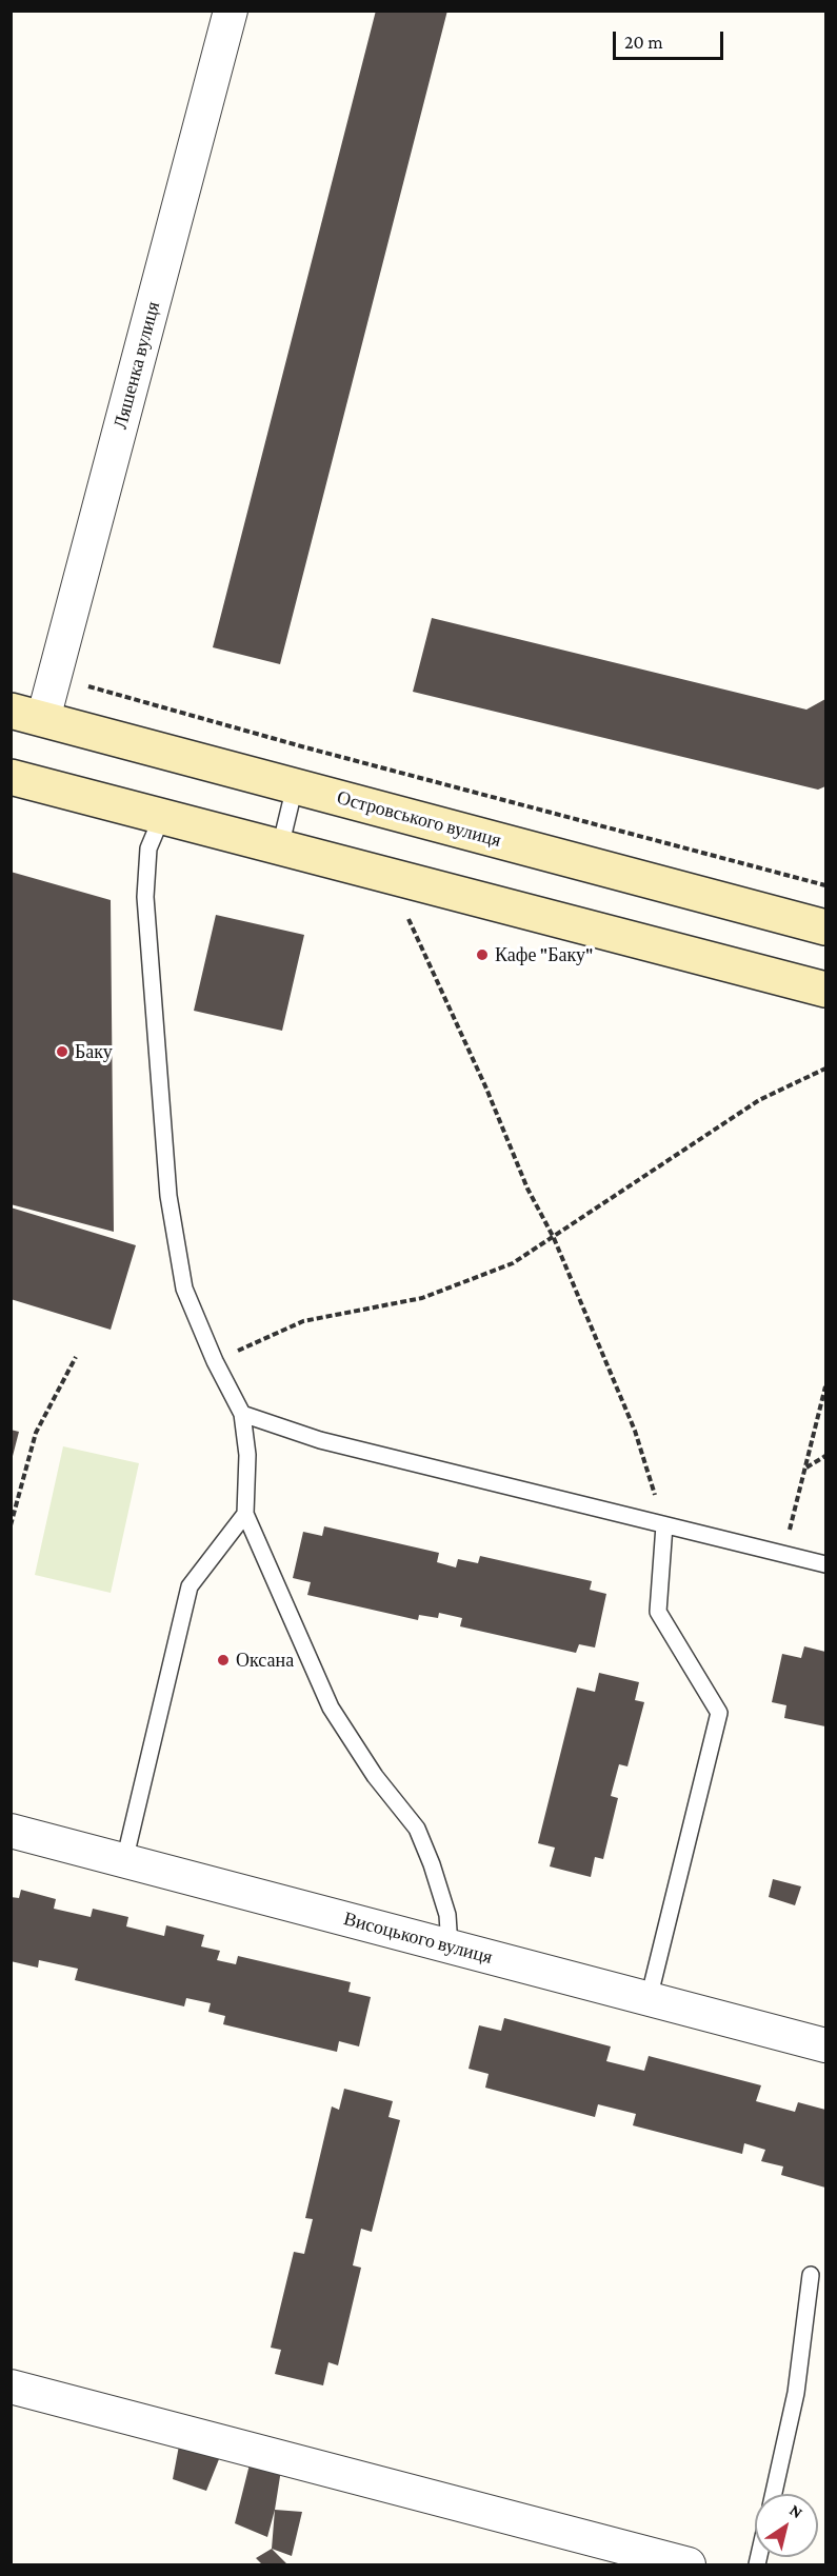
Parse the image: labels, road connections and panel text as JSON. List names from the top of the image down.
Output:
{
  "streets": {
    "street": ["Ляшенка вулиця", "Островського вулиця", "Висоцького вулиця"]
  },
  "crossings": [
    ["Ляшенка вулиця", "Островського вулиця"]
  ],
  "places": ["Кафе \"Баку\"", "Баку", "Оксана"],
  "scale_bar": "20 m",
  "north": "top right"
}
